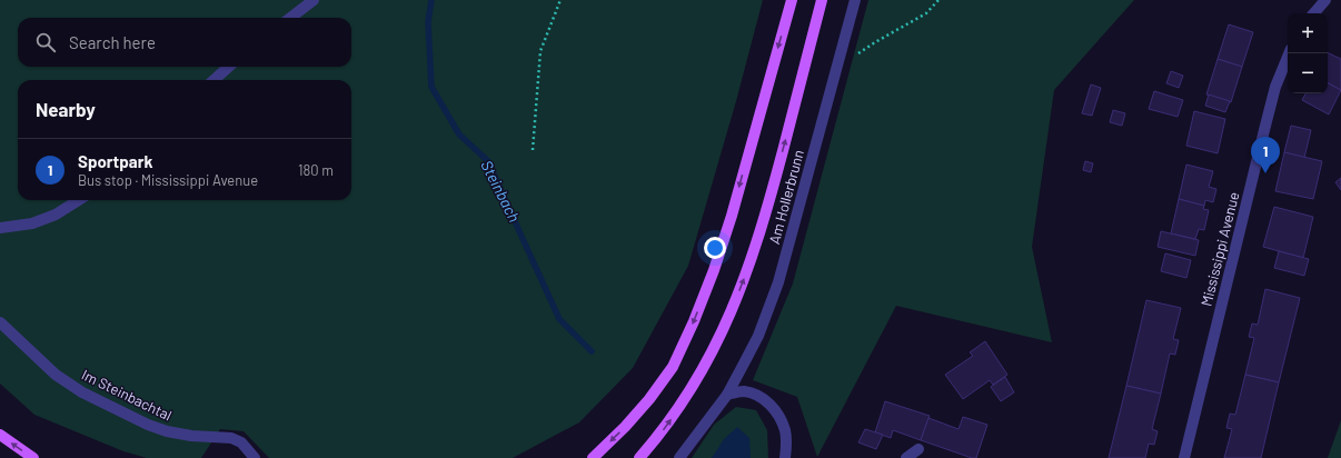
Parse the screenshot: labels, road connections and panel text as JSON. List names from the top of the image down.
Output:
{
  "streets": {
    "street": ["Am Hollerbrunn", "Mississippi Avenue", "Im Steinbachtal"]
  },
  "water": ["Steinbach"],
  "page": {
    "map_buttons": ["+", "−"],
    "search": "Search here",
    "heading": "Nearby",
    "pins": "1",
    "list": [
      {
        "mark": "1",
        "name": "Sportpark",
        "note": "Bus stop · Mississippi Avenue",
        "value": "180 m"
      }
    ]
  }
}
